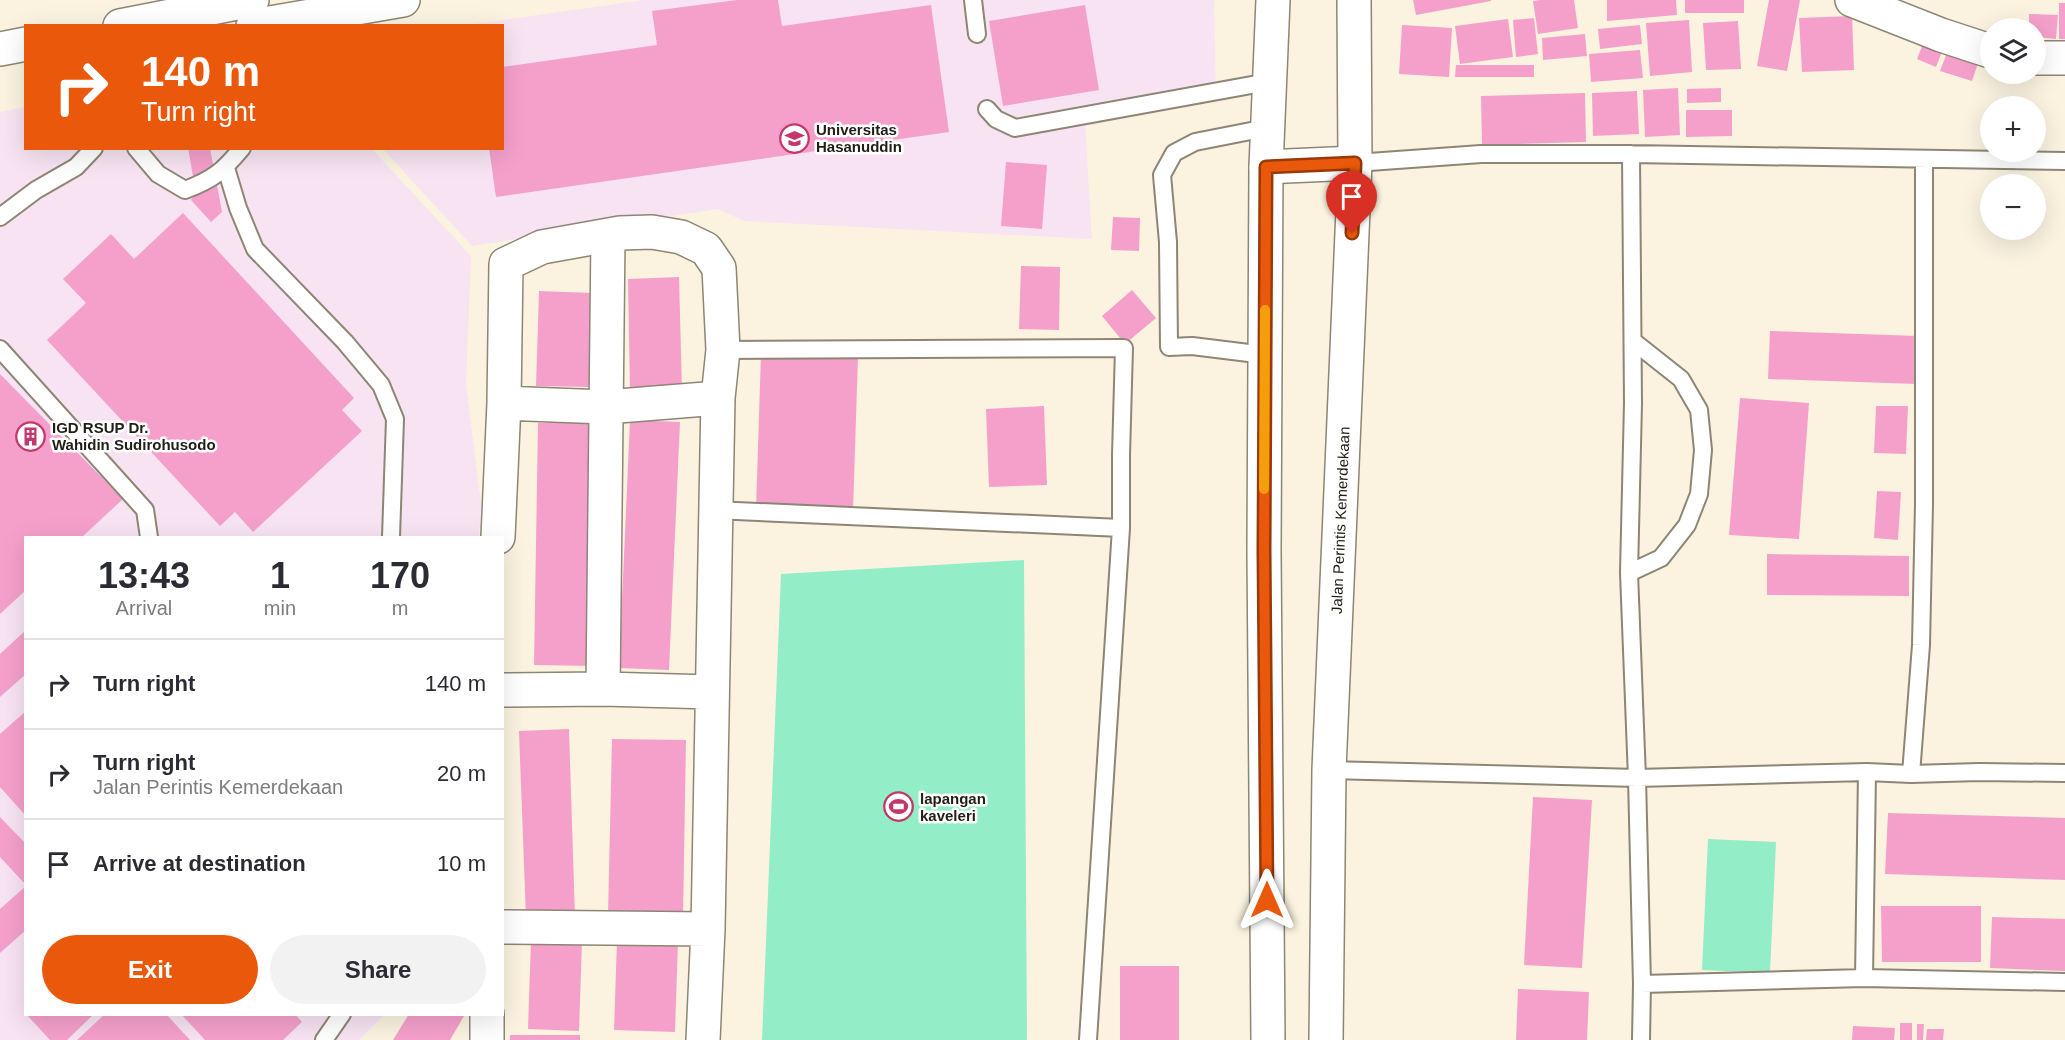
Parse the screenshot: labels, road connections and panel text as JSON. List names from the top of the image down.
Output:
{
  "streets": {
    "main road": ["Jalan Perintis Kemerdekaan"]
  },
  "places": {
    "school or university": ["Universitas Hasanuddin"],
    "building": ["IGD RSUP Dr. Wahidin Sudirohusodo"],
    "sports": ["lapangan kaveleri"]
  },
  "page": {
    "map_buttons": ["+", "−"],
    "turn": ["140 m", "Turn right"],
    "eta": [
      "13:43",
      "Arrival",
      "1",
      "min",
      "170",
      "m"
    ],
    "list": [
      {
        "name": "Turn right",
        "value": "140 m"
      },
      {
        "name": "Turn right",
        "note": "Jalan Perintis Kemerdekaan",
        "value": "20 m"
      },
      {
        "name": "Arrive at destination",
        "value": "10 m"
      }
    ],
    "buttons": ["Exit", "Share"]
  }
}
